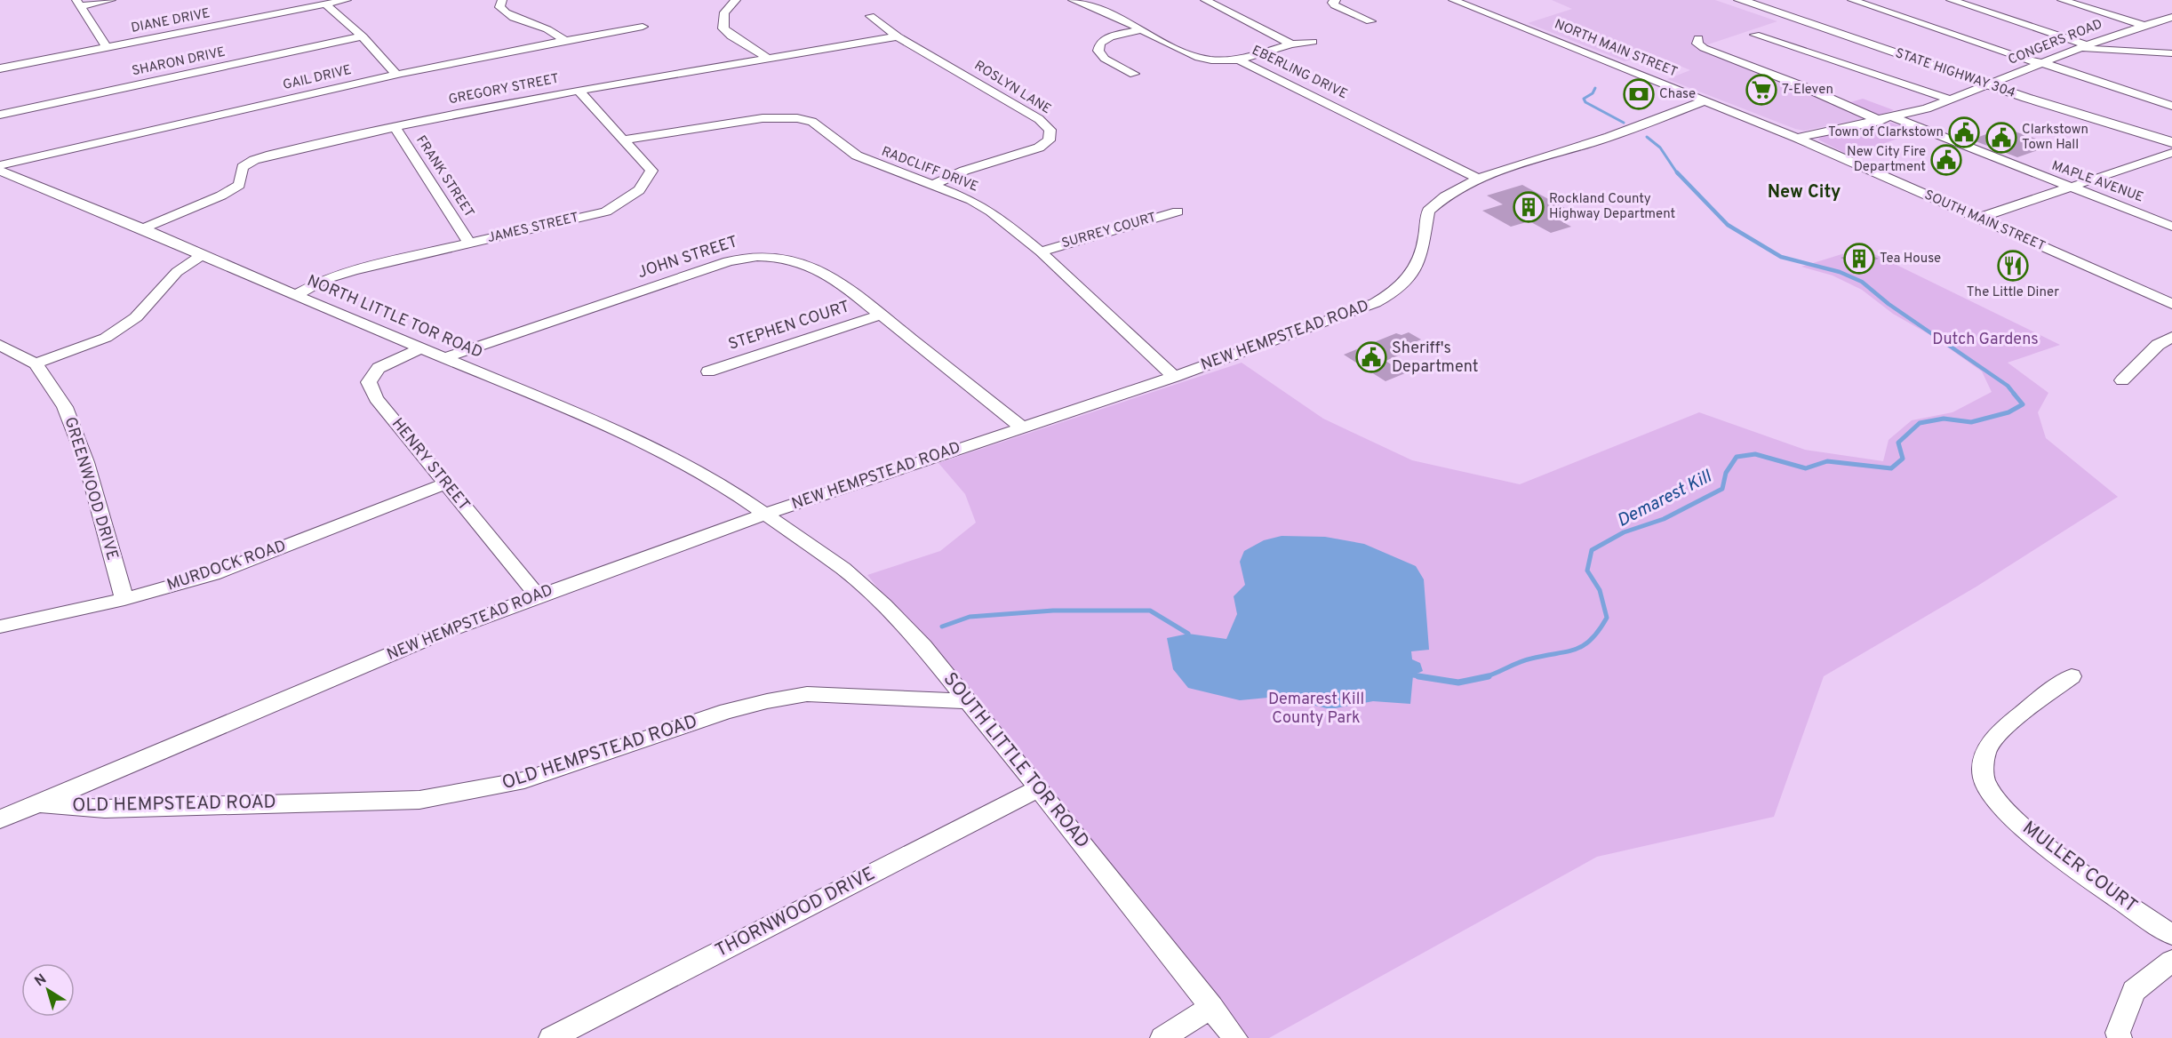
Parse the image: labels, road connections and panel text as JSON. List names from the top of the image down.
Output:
{
  "streets": {
    "main road": ["STATE HIGHWAY 304"],
    "street": [
      "DIANE DRIVE",
      "CONGERS ROAD",
      "NORTH MAIN STREET",
      "SHARON DRIVE",
      "EBERLING DRIVE",
      "GAIL DRIVE",
      "ROSLYN LANE",
      "GREGORY STREET",
      "RADCLIFF DRIVE",
      "FRANK STREET",
      "MAPLE AVENUE",
      "SOUTH MAIN STREET",
      "JAMES STREET",
      "SURREY COURT",
      "JOHN STREET",
      "NORTH LITTLE TOR ROAD",
      "STEPHEN COURT",
      "NEW HEMPSTEAD ROAD",
      "HENRY STREET",
      "GREENWOOD DRIVE",
      "MURDOCK ROAD",
      "OLD HEMPSTEAD ROAD",
      "SOUTH LITTLE TOR ROAD",
      "MULLER COURT",
      "THORNWOOD DRIVE"
    ]
  },
  "crossings": [
    ["CONGERS ROAD", "NORTH MAIN STREET"],
    ["CONGERS ROAD", "STATE HIGHWAY 304"],
    ["CONGERS ROAD", "MAPLE AVENUE"],
    ["CONGERS ROAD", "SOUTH MAIN STREET"],
    ["NORTH MAIN STREET", "SOUTH MAIN STREET"],
    ["NORTH MAIN STREET", "NEW HEMPSTEAD ROAD"],
    ["EBERLING DRIVE", "NEW HEMPSTEAD ROAD"],
    ["ROSLYN LANE", "GREGORY STREET"],
    ["ROSLYN LANE", "RADCLIFF DRIVE"],
    ["GREGORY STREET", "FRANK STREET"],
    ["GREGORY STREET", "JAMES STREET"],
    ["GREGORY STREET", "NORTH LITTLE TOR ROAD"],
    ["RADCLIFF DRIVE", "JAMES STREET"],
    ["RADCLIFF DRIVE", "SURREY COURT"],
    ["RADCLIFF DRIVE", "NEW HEMPSTEAD ROAD"],
    ["FRANK STREET", "JAMES STREET"],
    ["JAMES STREET", "NORTH LITTLE TOR ROAD"],
    ["JOHN STREET", "NORTH LITTLE TOR ROAD"],
    ["JOHN STREET", "STEPHEN COURT"],
    ["JOHN STREET", "NEW HEMPSTEAD ROAD"],
    ["NORTH LITTLE TOR ROAD", "NEW HEMPSTEAD ROAD"],
    ["NORTH LITTLE TOR ROAD", "HENRY STREET"],
    ["NORTH LITTLE TOR ROAD", "SOUTH LITTLE TOR ROAD"],
    ["NEW HEMPSTEAD ROAD", "HENRY STREET"],
    ["NEW HEMPSTEAD ROAD", "OLD HEMPSTEAD ROAD"],
    ["NEW HEMPSTEAD ROAD", "SOUTH LITTLE TOR ROAD"],
    ["HENRY STREET", "MURDOCK ROAD"],
    ["GREENWOOD DRIVE", "MURDOCK ROAD"],
    ["OLD HEMPSTEAD ROAD", "SOUTH LITTLE TOR ROAD"],
    ["SOUTH LITTLE TOR ROAD", "THORNWOOD DRIVE"]
  ],
  "districts": ["New City"],
  "water": ["Demarest Kill"],
  "parks": ["Dutch Gardens", "Demarest Kill County Park"],
  "places": {
    "supermarket": ["7-Eleven"],
    "bank": ["Chase"],
    "public building": [
      "Town of Clarkstown",
      "Clarkstown Town Hall",
      "New City Fire Department",
      "Sheriff's Department"
    ],
    "building": ["Rockland County Highway Department", "Tea House"],
    "restaurant": ["The Little Diner"]
  },
  "north": "top left"
}
